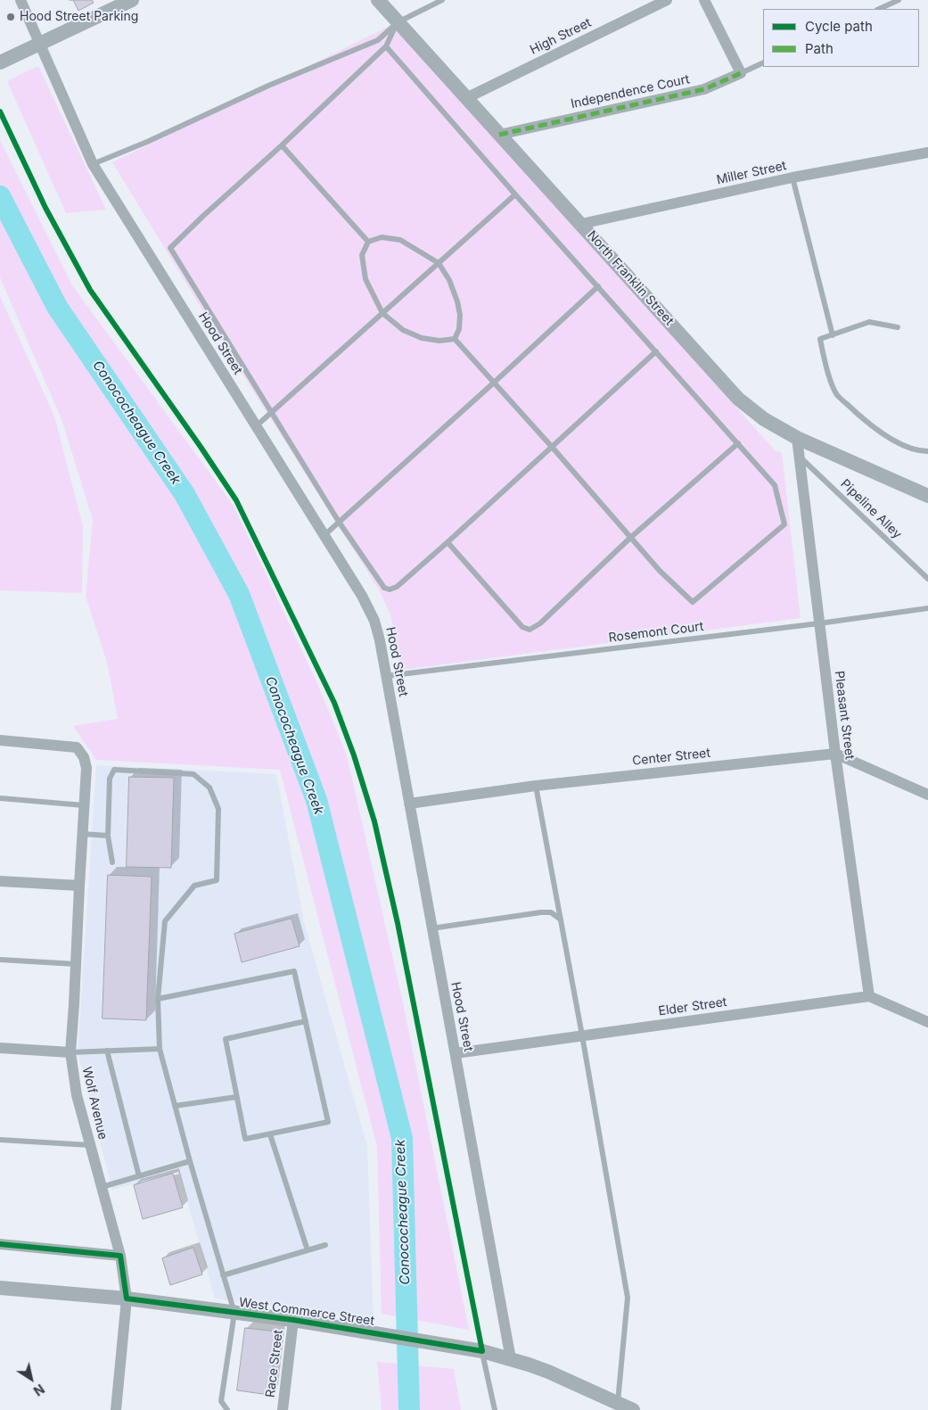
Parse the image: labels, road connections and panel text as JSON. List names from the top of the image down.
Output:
{
  "streets": {
    "street": [
      "High Street",
      "Independence Court",
      "Miller Street",
      "North Franklin Street",
      "Hood Street",
      "Pleasant Street",
      "Center Street",
      "Elder Street",
      "Wolf Avenue",
      "West Commerce Street",
      "Race Street"
    ],
    "lane": ["Pipeline Alley", "Rosemont Court"]
  },
  "crossings": [
    ["High Street", "North Franklin Street"],
    ["Independence Court", "North Franklin Street"],
    ["Miller Street", "North Franklin Street"],
    ["North Franklin Street", "Pleasant Street"],
    ["Hood Street", "Rosemont Court"],
    ["Hood Street", "Center Street"],
    ["Hood Street", "Elder Street"],
    ["Hood Street", "West Commerce Street"],
    ["Pipeline Alley", "Pleasant Street"],
    ["Rosemont Court", "Pleasant Street"],
    ["Pleasant Street", "Center Street"],
    ["Pleasant Street", "Elder Street"],
    ["Wolf Avenue", "West Commerce Street"],
    ["West Commerce Street", "Race Street"]
  ],
  "water": ["Conococheague Creek"],
  "places": ["Hood Street Parking"],
  "legend": ["Cycle path", "Path"],
  "north": "bottom right"
}
